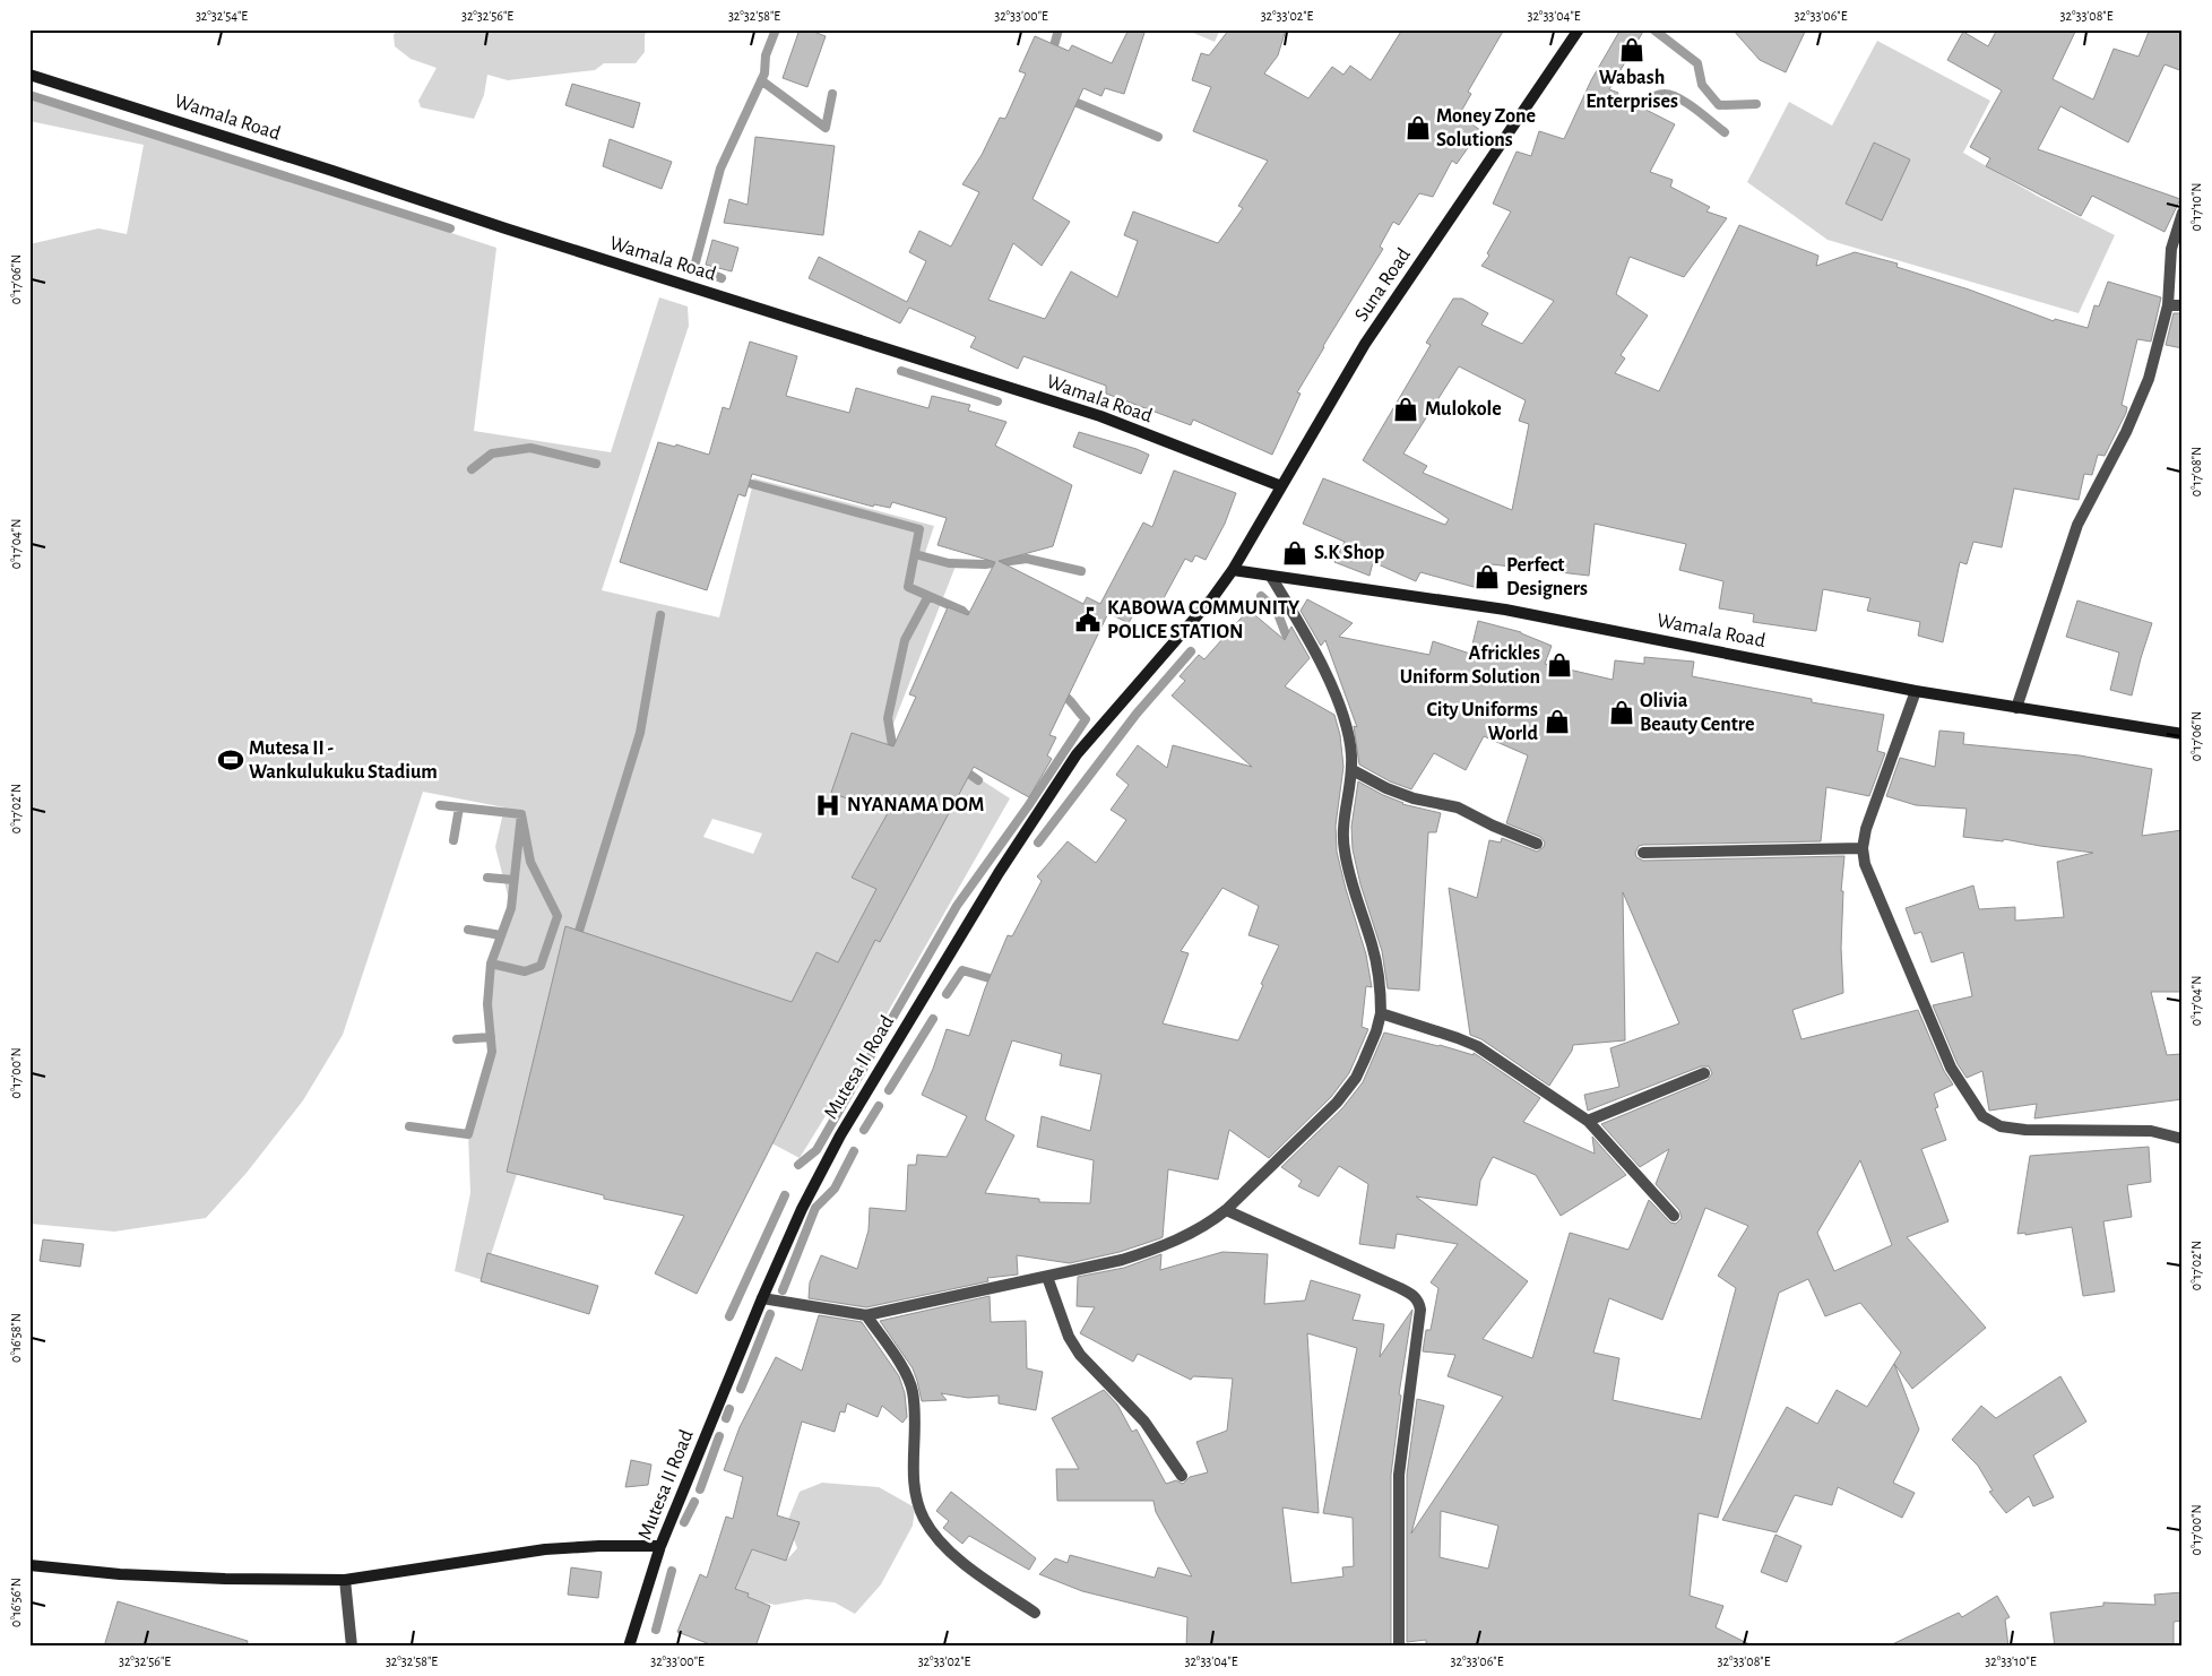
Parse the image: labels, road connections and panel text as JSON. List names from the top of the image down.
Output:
{
  "streets": {
    "street": ["Wamala Road", "Suna Road", "Mutesa II Road"]
  },
  "crossings": [
    ["Wamala Road", "Suna Road"],
    ["Wamala Road", "Mutesa II Road"],
    ["Suna Road", "Mutesa II Road"]
  ],
  "places": {
    "shop": [
      "Wabash Enterprises",
      "Money Zone Solutions",
      "Mulokole",
      "S.K Shop",
      "Perfect Designers",
      "Africkles Uniform Solution",
      "Olivia Beauty Centre",
      "City Uniforms World"
    ],
    "public building": ["KABOWA COMMUNITY POLICE STATION"],
    "sports": ["Mutesa II - Wankulukuku Stadium"],
    "hospital": ["NYANAMA DOM"]
  },
  "coordinates": [
    "32°32'54\"E",
    "32°32'56\"E",
    "32°32'58\"E",
    "32°33'00\"E",
    "32°33'02\"E",
    "32°33'04\"E",
    "32°33'06\"E",
    "32°33'08\"E",
    "0°17'10\"N",
    "0°17'06\"N",
    "0°17'08\"N",
    "0°17'04\"N",
    "0°17'02\"N",
    "0°17'00\"N",
    "0°16'58\"N",
    "0°16'56\"N",
    "32°33'10\"E"
  ]
}
